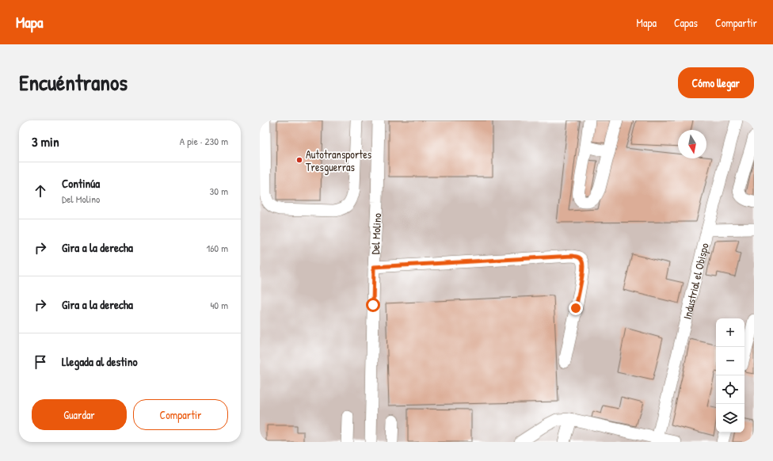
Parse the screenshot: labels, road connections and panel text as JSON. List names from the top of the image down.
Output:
{
  "streets": {
    "street": ["Del Molino", "Industrial el Obispo"]
  },
  "places": ["Autotransportes Tresguerras"],
  "north": "bottom",
  "page": {
    "header": "Mapa",
    "nav": ["Mapa", "Capas", "Compartir"],
    "title": "Encuéntranos",
    "buttons": [
      "Cómo llegar",
      ["Guardar", "Compartir"]
    ],
    "heading": ["3 min", "A pie · 230 m"],
    "list": [
      ["Continúa", "Del Molino", "30 m"],
      ["Gira a la derecha", "160 m"],
      ["Gira a la derecha", "40 m"],
      "Llegada al destino"
    ],
    "map_buttons": ["+", "−"]
  }
}
